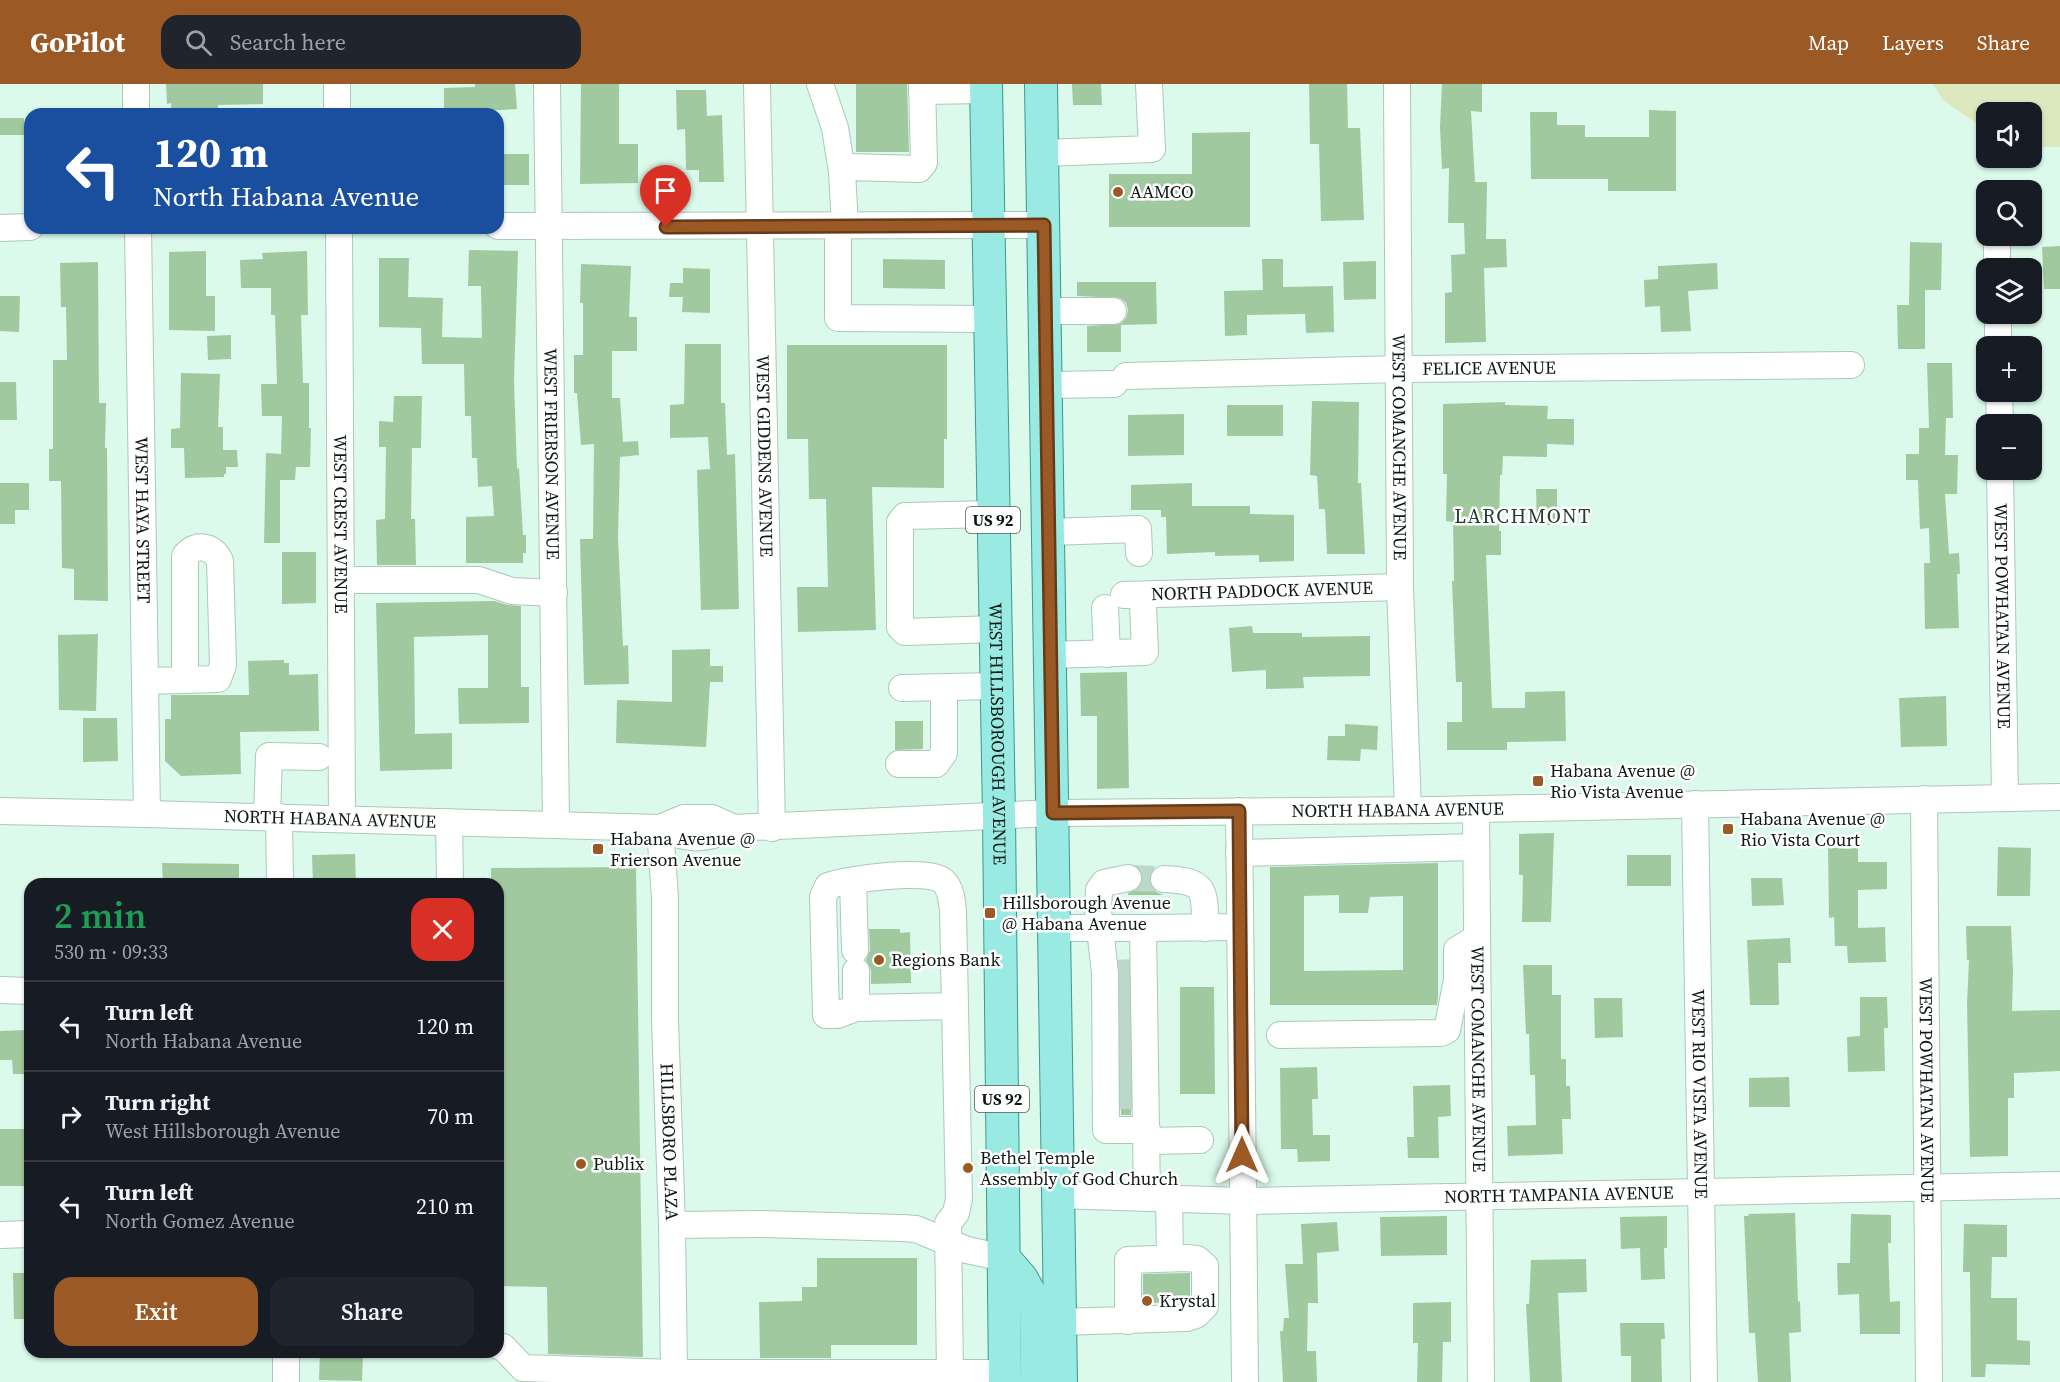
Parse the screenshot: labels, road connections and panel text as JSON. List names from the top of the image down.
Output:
{
  "streets": {
    "main road": ["US 92", "WEST HILLSBOROUGH AVENUE"],
    "street": [
      "FELICE AVENUE",
      "WEST COMANCHE AVENUE",
      "WEST FRIERSON AVENUE",
      "WEST GIDDENS AVENUE",
      "WEST HAYA STREET",
      "WEST CREST AVENUE",
      "NORTH PADDOCK AVENUE",
      "WEST POWHATAN AVENUE",
      "NORTH HABANA AVENUE",
      "WEST RIO VISTA AVENUE",
      "HILLSBORO PLAZA",
      "NORTH TAMPANIA AVENUE"
    ]
  },
  "crossings": [
    ["FELICE AVENUE", "WEST COMANCHE AVENUE"],
    ["WEST COMANCHE AVENUE", "NORTH PADDOCK AVENUE"],
    ["WEST COMANCHE AVENUE", "NORTH HABANA AVENUE"],
    ["WEST COMANCHE AVENUE", "NORTH TAMPANIA AVENUE"],
    ["WEST FRIERSON AVENUE", "NORTH HABANA AVENUE"],
    ["WEST GIDDENS AVENUE", "NORTH HABANA AVENUE"],
    ["WEST HAYA STREET", "NORTH HABANA AVENUE"],
    ["WEST CREST AVENUE", "NORTH HABANA AVENUE"],
    ["WEST POWHATAN AVENUE", "NORTH HABANA AVENUE"],
    ["WEST POWHATAN AVENUE", "NORTH TAMPANIA AVENUE"],
    ["WEST HILLSBOROUGH AVENUE", "NORTH HABANA AVENUE"],
    ["WEST HILLSBOROUGH AVENUE", "HILLSBORO PLAZA"],
    ["NORTH HABANA AVENUE", "WEST RIO VISTA AVENUE"],
    ["NORTH HABANA AVENUE", "HILLSBORO PLAZA"],
    ["WEST RIO VISTA AVENUE", "NORTH TAMPANIA AVENUE"]
  ],
  "districts": ["LARCHMONT"],
  "places": {
    "other": [
      "AAMCO",
      "Regions Bank",
      "Publix",
      "Bethel Temple Assembly of God Church",
      "Krystal"
    ],
    "transit": [
      "Habana Avenue @ Rio Vista Avenue",
      "Habana Avenue @ Rio Vista Court",
      "Habana Avenue @ Frierson Avenue",
      "Hillsborough Avenue @ Habana Avenue"
    ]
  },
  "page": {
    "header": "GoPilot",
    "search": "Search here",
    "nav": ["Map", "Layers", "Share"],
    "map_buttons": ["+", "−"],
    "turn": ["120 m", "North Habana Avenue"],
    "heading": ["2 min", "530 m · 09:33"],
    "list": [
      {
        "name": "Turn left",
        "note": "North Habana Avenue",
        "value": "120 m"
      },
      {
        "name": "Turn right",
        "note": "West Hillsborough Avenue",
        "value": "70 m"
      },
      {
        "name": "Turn left",
        "note": "North Gomez Avenue",
        "value": "210 m"
      }
    ],
    "buttons": ["Exit", "Share"]
  }
}
